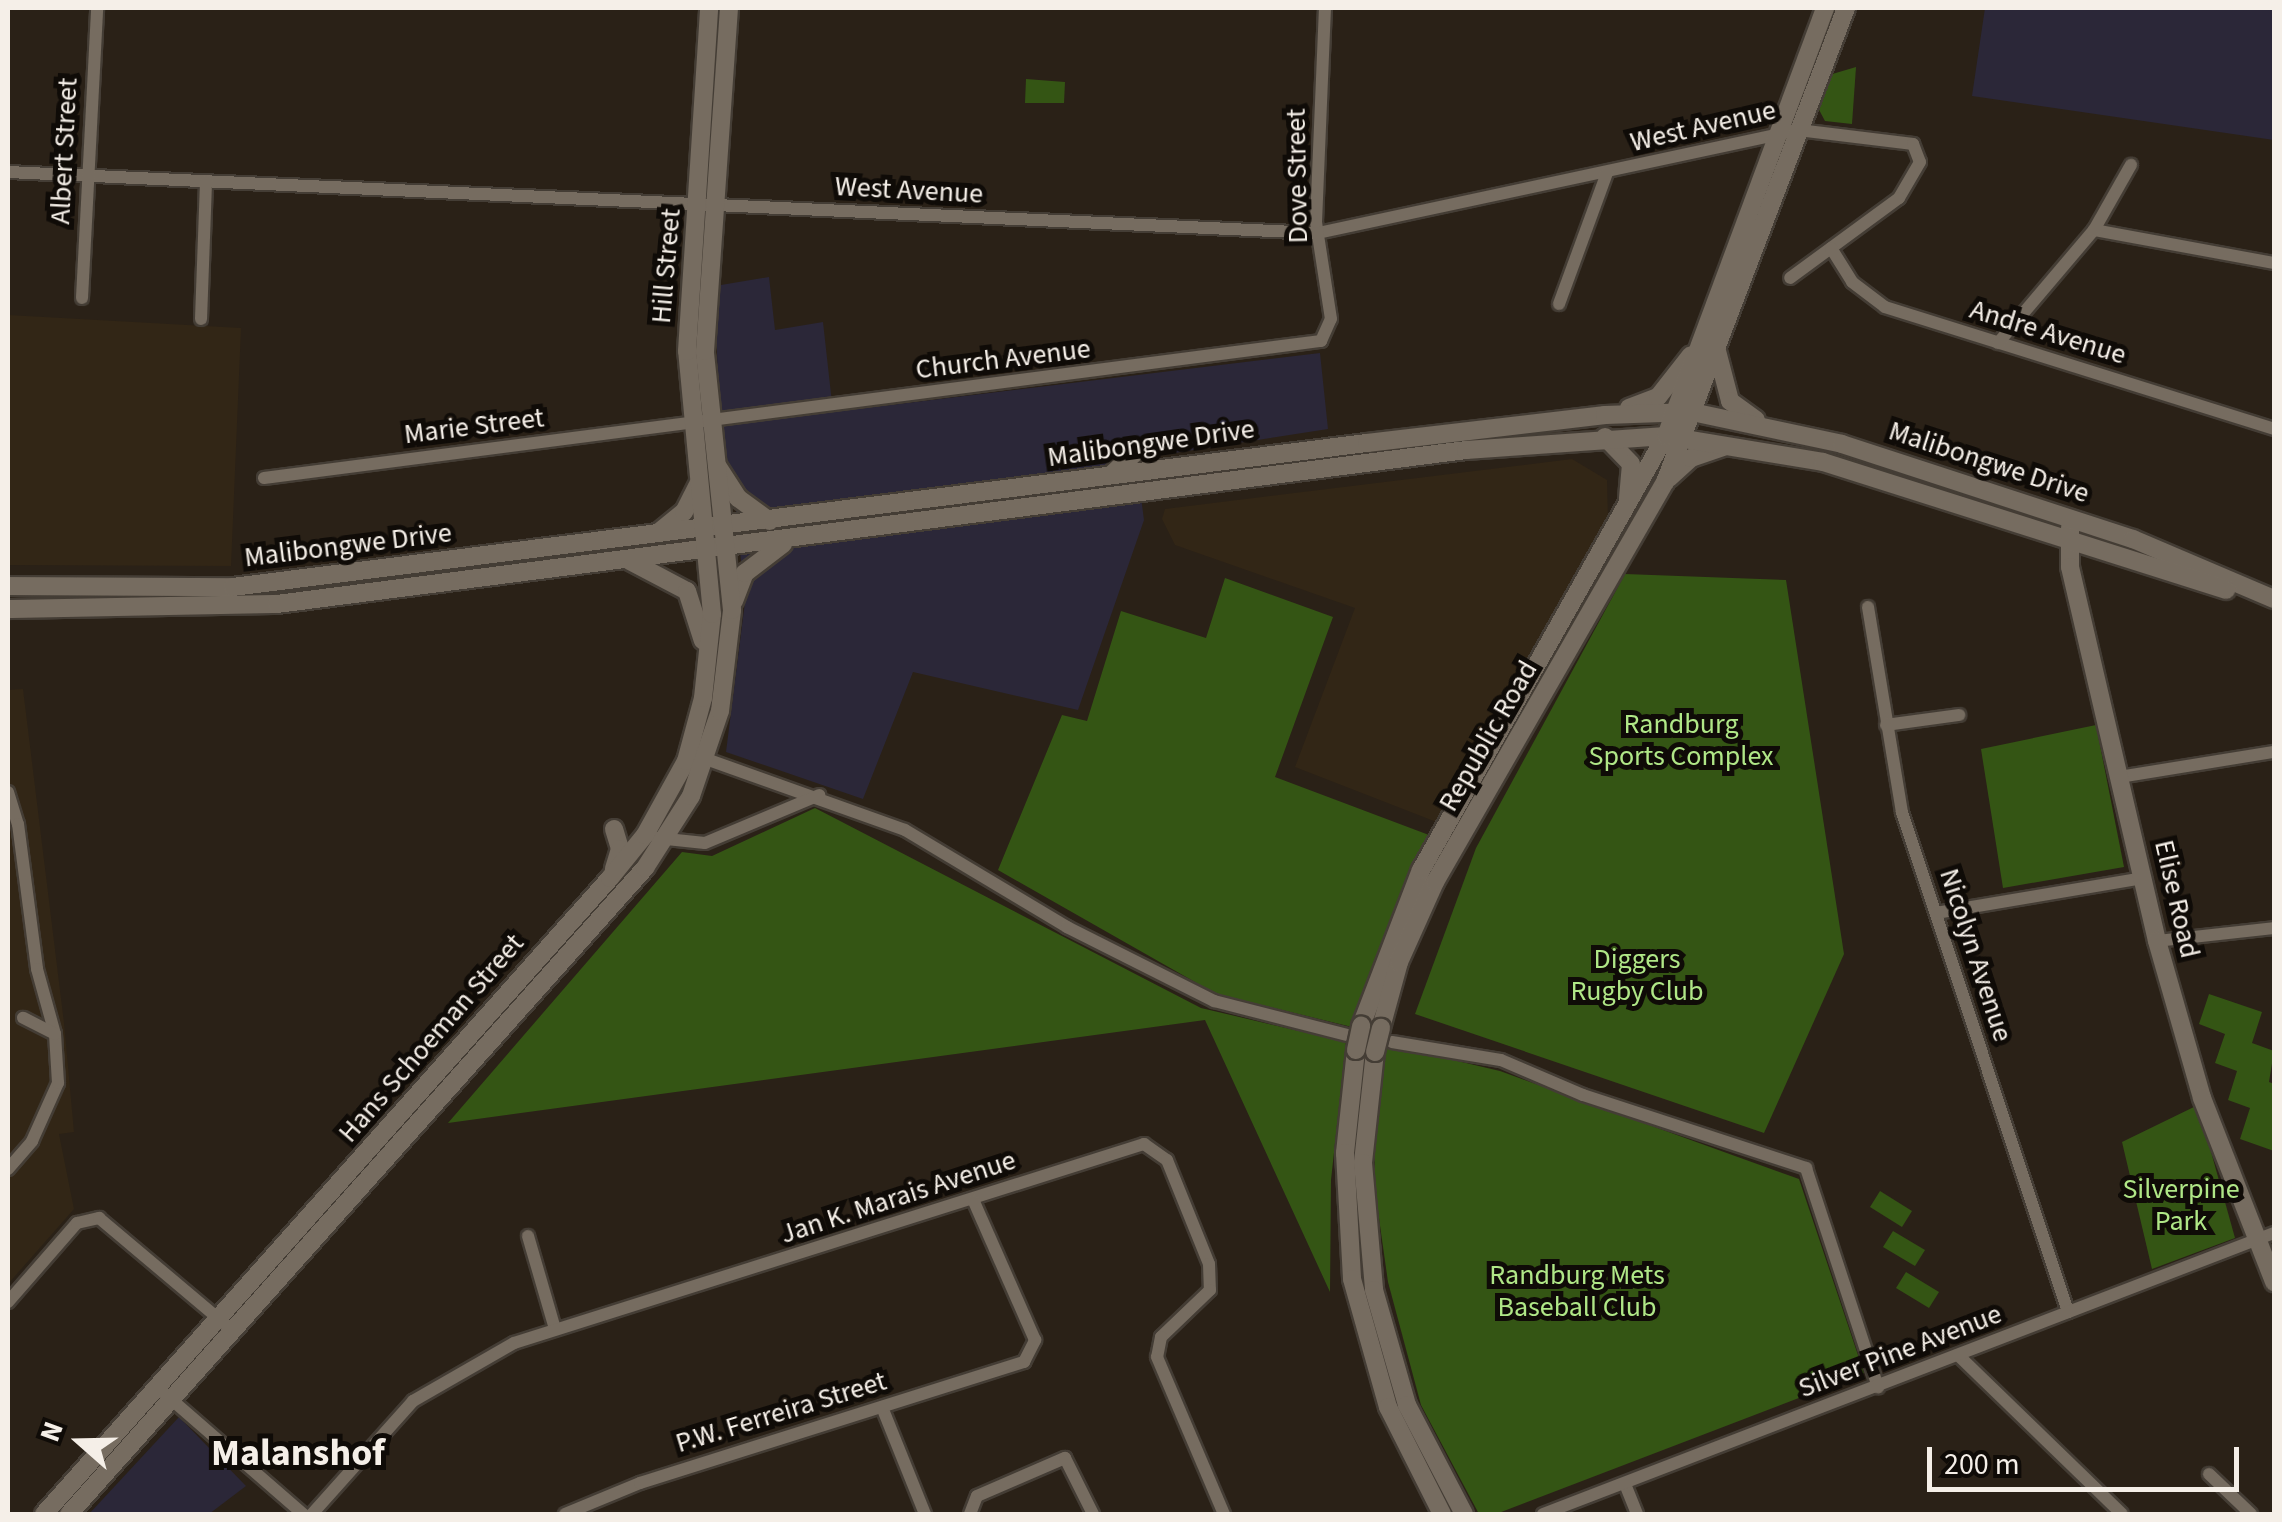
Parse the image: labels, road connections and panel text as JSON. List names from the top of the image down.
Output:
{
  "streets": {
    "main road": [
      "Hill Street",
      "Malibongwe Drive",
      "Republic Road",
      "Elise Road",
      "Hans Schoeman Street"
    ],
    "street": [
      "West Avenue",
      "Albert Street",
      "Dove Street",
      "Andre Avenue",
      "Church Avenue",
      "Marie Street",
      "Nicolyn Avenue",
      "Jan K. Marais Avenue",
      "Silver Pine Avenue",
      "P.W. Ferreira Street"
    ]
  },
  "crossings": [
    ["West Avenue", "Albert Street"],
    ["West Avenue", "Dove Street"],
    ["West Avenue", "Hill Street"],
    ["West Avenue", "Republic Road"],
    ["Dove Street", "Church Avenue"],
    ["Hill Street", "Church Avenue"],
    ["Hill Street", "Marie Street"],
    ["Hill Street", "Malibongwe Drive"],
    ["Hill Street", "Hans Schoeman Street"],
    ["Church Avenue", "Marie Street"],
    ["Malibongwe Drive", "Republic Road"],
    ["Malibongwe Drive", "Elise Road"],
    ["Malibongwe Drive", "Hans Schoeman Street"],
    ["Elise Road", "Silver Pine Avenue"],
    ["Nicolyn Avenue", "Silver Pine Avenue"],
    ["Jan K. Marais Avenue", "P.W. Ferreira Street"]
  ],
  "districts": ["Malanshof"],
  "parks": [
    "Randburg Sports Complex",
    "Diggers Rugby Club",
    "Silverpine Park",
    "Randburg Mets Baseball Club"
  ],
  "scale_bar": "200 m",
  "north": "left"
}
